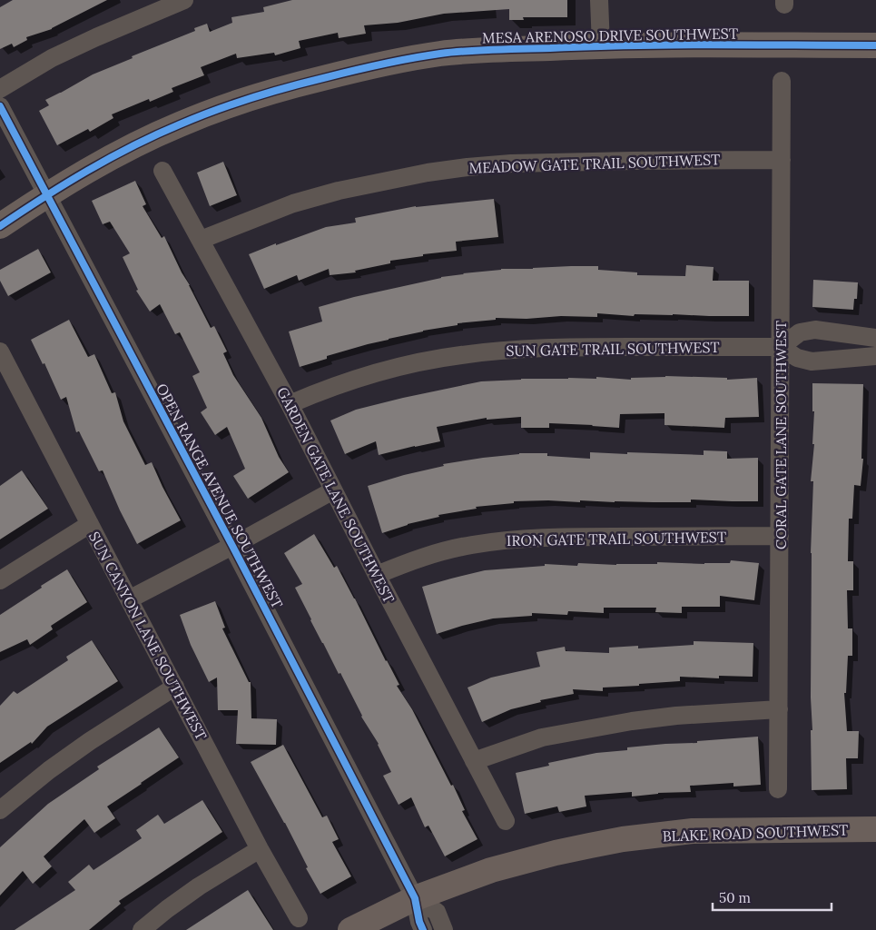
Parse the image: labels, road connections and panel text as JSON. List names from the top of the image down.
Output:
{
  "streets": {
    "street": [
      "MESA ARENOSO DRIVE SOUTHWEST",
      "MEADOW GATE TRAIL SOUTHWEST",
      "SUN GATE TRAIL SOUTHWEST",
      "CORAL GATE LANE SOUTHWEST",
      "GARDEN GATE LANE SOUTHWEST",
      "OPEN RANGE AVENUE SOUTHWEST",
      "IRON GATE TRAIL SOUTHWEST",
      "SUN CANYON LANE SOUTHWEST",
      "BLAKE ROAD SOUTHWEST"
    ]
  },
  "crossings": [
    ["MESA ARENOSO DRIVE SOUTHWEST", "OPEN RANGE AVENUE SOUTHWEST"],
    ["MEADOW GATE TRAIL SOUTHWEST", "CORAL GATE LANE SOUTHWEST"],
    ["MEADOW GATE TRAIL SOUTHWEST", "GARDEN GATE LANE SOUTHWEST"],
    ["SUN GATE TRAIL SOUTHWEST", "CORAL GATE LANE SOUTHWEST"],
    ["SUN GATE TRAIL SOUTHWEST", "GARDEN GATE LANE SOUTHWEST"],
    ["CORAL GATE LANE SOUTHWEST", "IRON GATE TRAIL SOUTHWEST"],
    ["GARDEN GATE LANE SOUTHWEST", "IRON GATE TRAIL SOUTHWEST"],
    ["OPEN RANGE AVENUE SOUTHWEST", "BLAKE ROAD SOUTHWEST"]
  ],
  "scale_bar": "50 m"
}
